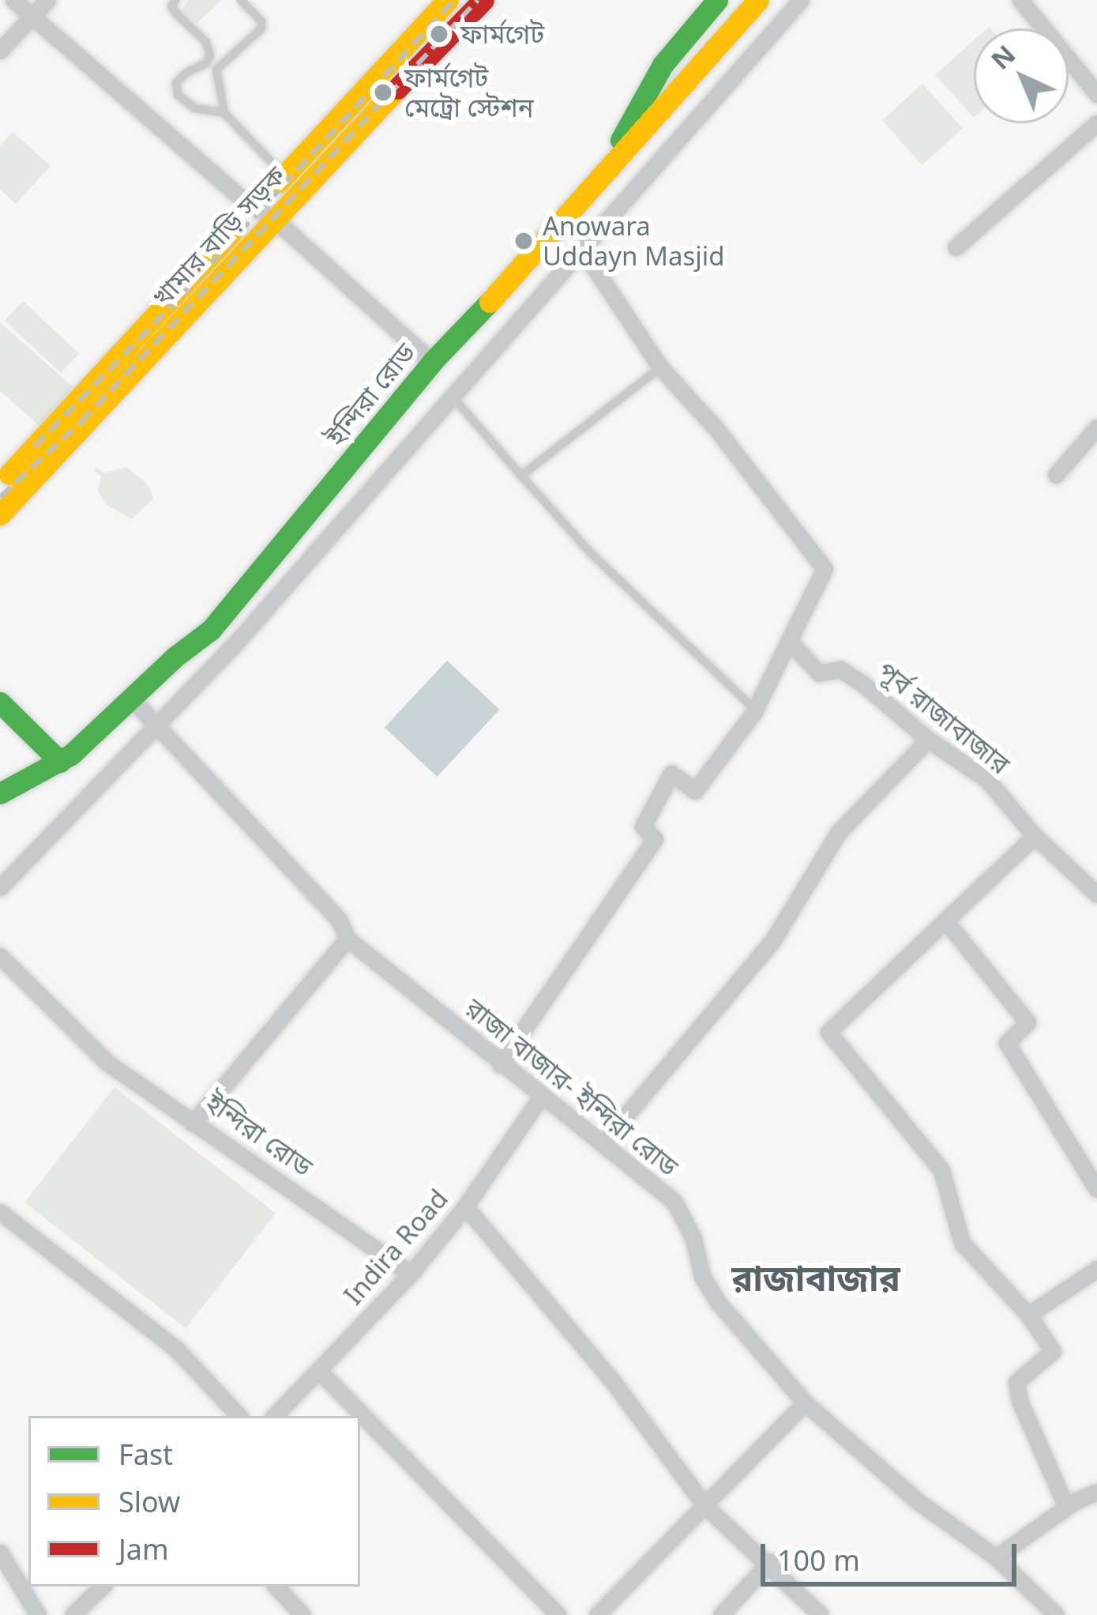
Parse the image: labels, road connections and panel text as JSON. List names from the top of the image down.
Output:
{
  "streets": {
    "highway": ["খামার বাড়ি সড়ক", "ইন্দিরা রোড"],
    "street": ["পূর্ব রাজাবাজার", "রাজা বাজার- ইন্দিরা রোড", "Indira Road"]
  },
  "crossings": [
    ["ইন্দিরা রোড", "রাজা বাজার- ইন্দিরা রোড"],
    ["ইন্দিরা রোড", "Indira Road"],
    ["রাজা বাজার- ইন্দিরা রোড", "Indira Road"]
  ],
  "districts": ["রাজাবাজার"],
  "places": ["ফার্মগেট", "ফার্মগেট মেট্রো স্টেশন", "Anowara Uddayn Masjid"],
  "legend": ["Fast", "Slow", "Jam"],
  "scale_bar": "100 m",
  "north": "top left"
}
